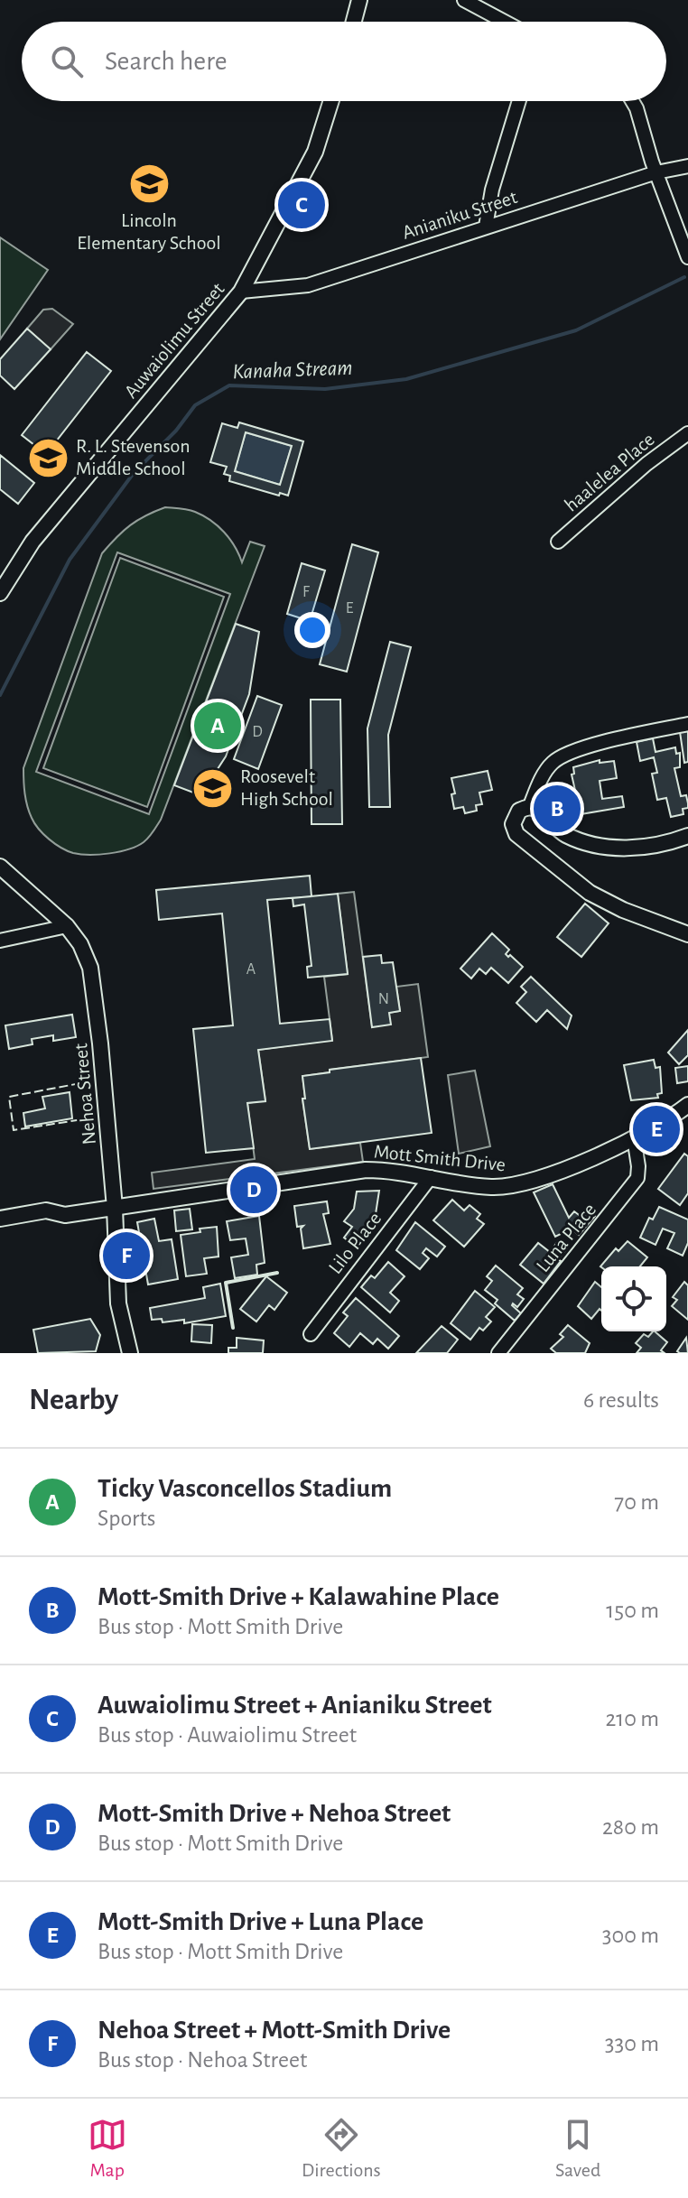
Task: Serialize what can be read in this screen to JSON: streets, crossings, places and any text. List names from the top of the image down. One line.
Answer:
{"streets":{"street":["Anianiku Street","Auwaiolimu Street","haalelea Place","Nehoa Street","Mott Smith Drive","Luna Place","Lilo Place"]},"crossings":[["Anianiku Street","Auwaiolimu Street"],["Nehoa Street","Mott Smith Drive"],["Mott Smith Drive","Luna Place"],["Mott Smith Drive","Lilo Place"]],"water":["Kanaha Stream"],"places":{"school or university":["Lincoln Elementary School","R. L. Stevenson Middle School","Roosevelt High School"]},"house_numbers":["F","E","D","A","N"],"page":{"search":"Search here","pins":["C","A","B","E","D","F"],"heading":["Nearby","6 results"],"list":[{"mark":"A","name":"Ticky Vasconcellos Stadium","note":"Sports","value":"70 m"},{"mark":"B","name":"Mott-Smith Drive + Kalawahine Place","note":"Bus stop · Mott Smith Drive","value":"150 m"},{"mark":"C","name":"Auwaiolimu Street + Anianiku Street","note":"Bus stop · Auwaiolimu Street","value":"210 m"},{"mark":"D","name":"Mott-Smith Drive + Nehoa Street","note":"Bus stop · Mott Smith Drive","value":"280 m"},{"mark":"E","name":"Mott-Smith Drive + Luna Place","note":"Bus stop · Mott Smith Drive","value":"300 m"},{"mark":"F","name":"Nehoa Street + Mott-Smith Drive","note":"Bus stop · Nehoa Street","value":"330 m"}],"nav":["Map","Directions","Saved"]}}
